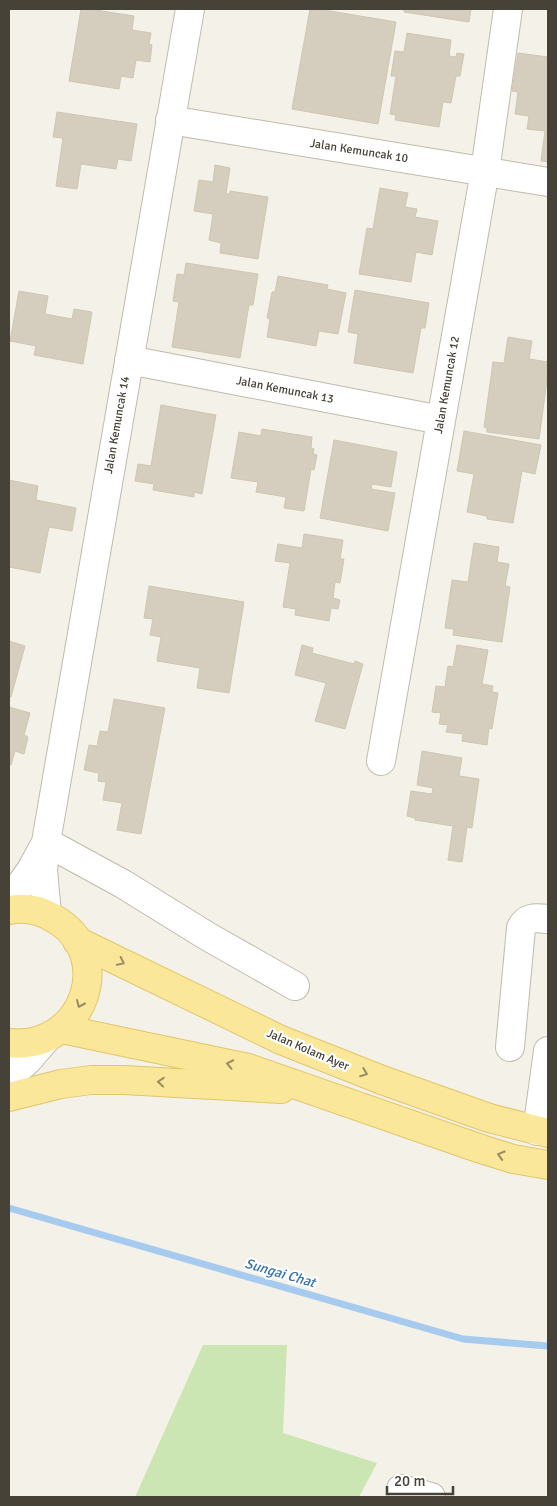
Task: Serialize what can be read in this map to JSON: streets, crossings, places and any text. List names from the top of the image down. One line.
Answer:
{"streets":{"main road":["Jalan Kolam Ayer"],"street":["Jalan Kemuncak 10","Jalan Kemuncak 12","Jalan Kemuncak 13","Jalan Kemuncak 14"]},"crossings":[["Jalan Kemuncak 10","Jalan Kemuncak 12"],["Jalan Kemuncak 10","Jalan Kemuncak 14"],["Jalan Kemuncak 12","Jalan Kemuncak 13"],["Jalan Kemuncak 13","Jalan Kemuncak 14"]],"water":["Sungai Chat"],"scale_bar":"20 m"}
